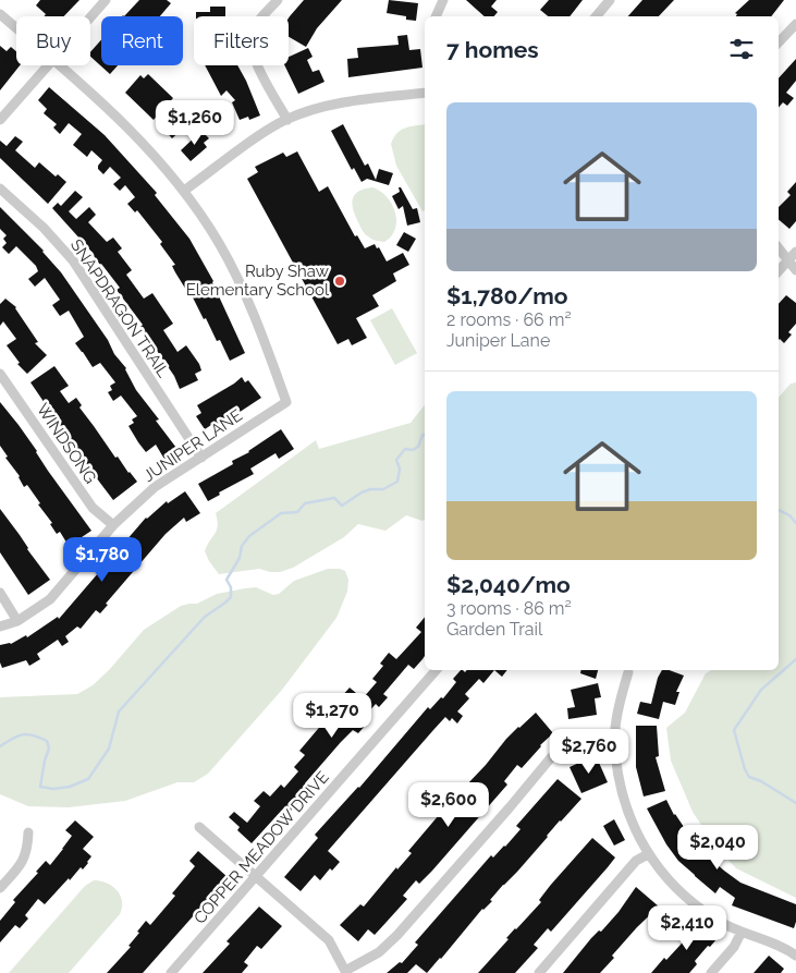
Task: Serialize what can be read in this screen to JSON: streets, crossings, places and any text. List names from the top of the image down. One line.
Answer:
{"streets":{"street":["SNAPDRAGON TRAIL","WINDSONG","JUNIPER LANE","COPPER MEADOW DRIVE"]},"crossings":[["SNAPDRAGON TRAIL","JUNIPER LANE"],["WINDSONG","JUNIPER LANE"]],"places":["Ruby Shaw Elementary School"],"page":{"chip":["Buy","Rent","Filters"],"heading":"7 homes","list":[{"name":"$1,780/mo","note":"2 rooms · 66 m² · Juniper Lane"},{"name":"$2,040/mo","note":"3 rooms · 86 m² · Garden Trail"}],"price":["$1,260","$1,780","$1,270","$2,760","$2,600","$2,040","$2,410"]}}
